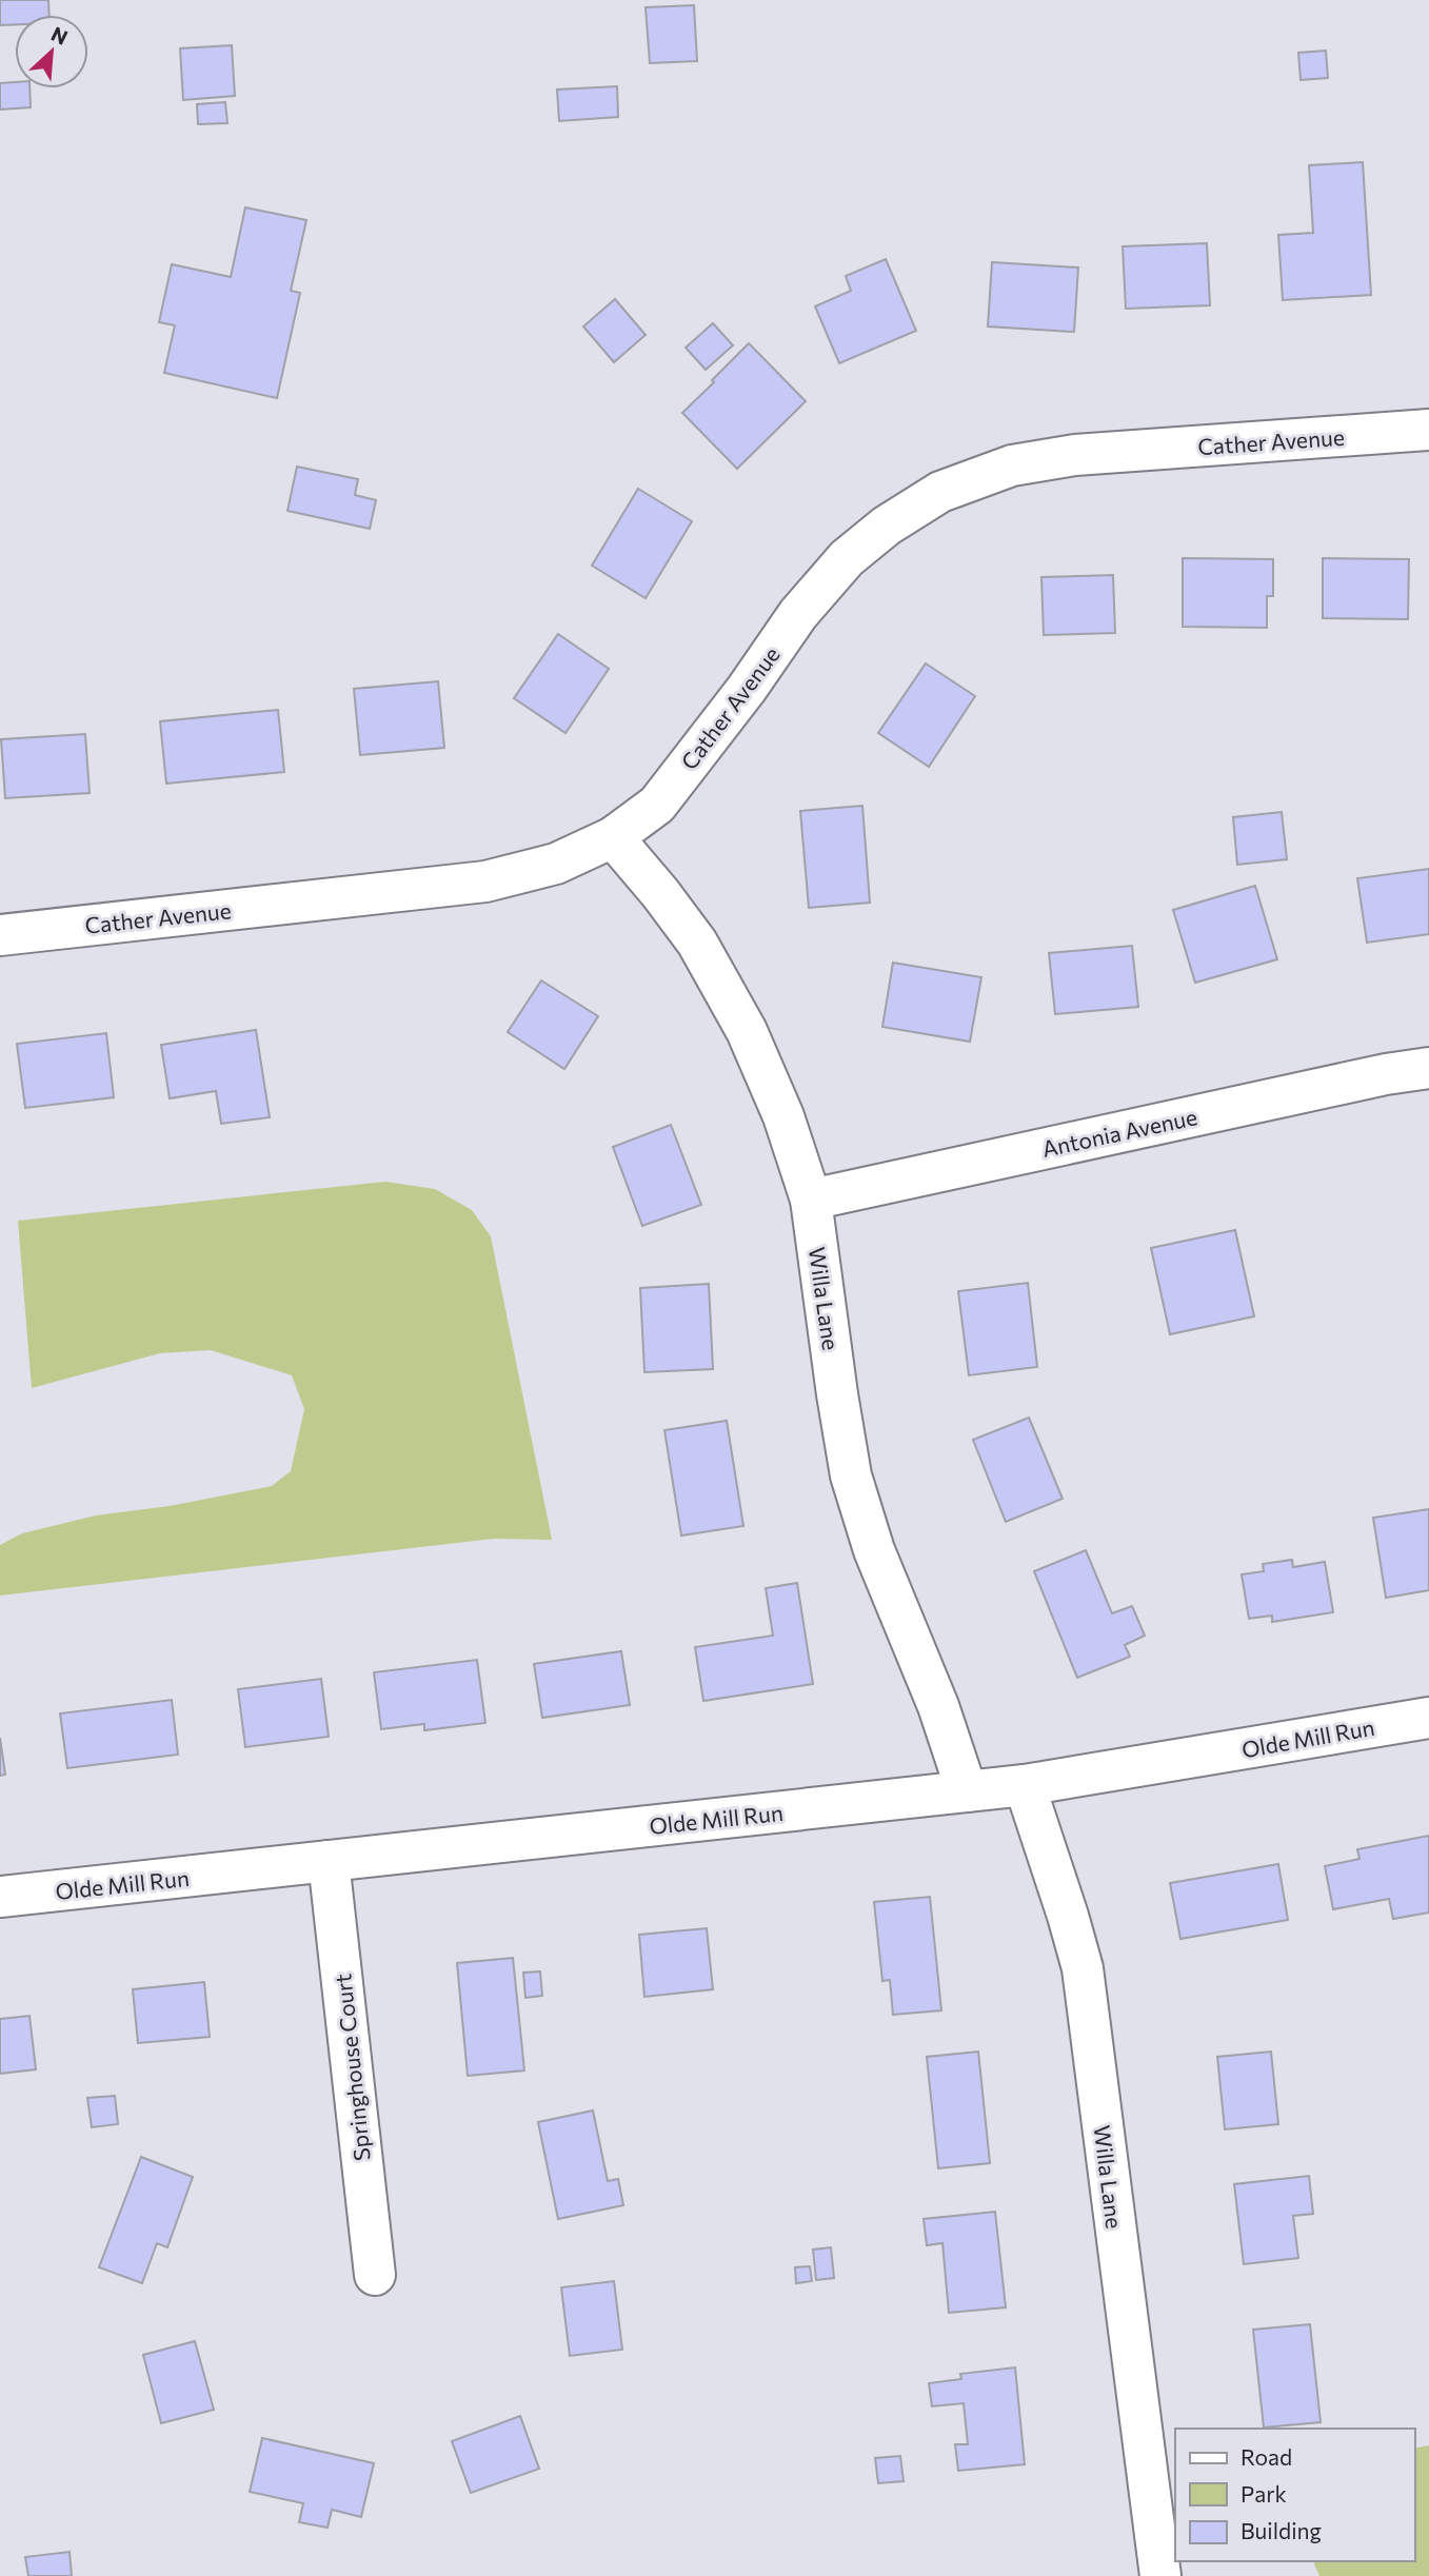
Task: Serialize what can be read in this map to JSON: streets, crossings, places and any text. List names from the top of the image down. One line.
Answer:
{"streets":{"street":["Cather Avenue","Antonia Avenue","Willa Lane","Olde Mill Run","Springhouse Court"]},"crossings":[["Cather Avenue","Willa Lane"],["Antonia Avenue","Willa Lane"],["Willa Lane","Olde Mill Run"],["Olde Mill Run","Springhouse Court"]],"legend":["Road","Park","Building"],"north":"top right"}
